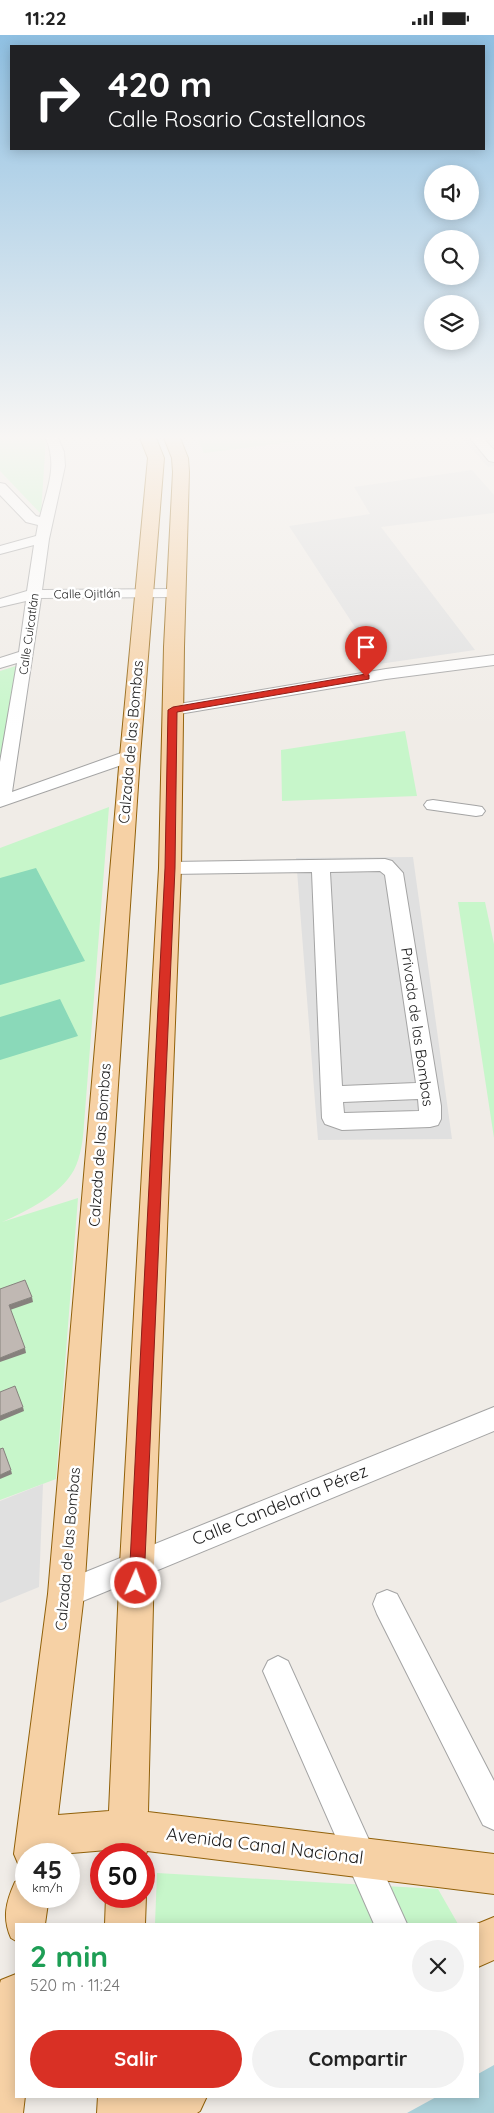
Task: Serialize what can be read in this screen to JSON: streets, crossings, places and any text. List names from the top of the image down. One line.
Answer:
{"streets":{"main road":["Calzada de las Bombas","Avenida Canal Nacional"],"street":["Calle Ojitlán","Calle Cuicatlán","Privada de las Bombas","Calle Candelaria Pérez"]},"crossings":[["Calle Ojitlán","Calle Cuicatlán"],["Calle Ojitlán","Calzada de las Bombas"],["Calzada de las Bombas","Calle Candelaria Pérez"]],"page":{"status":"11:22","turn":["420 m","Calle Rosario Castellanos"],"speed":"45 km/h","limit":"50","heading":["2 min","520 m · 11:24"],"buttons":["Salir","Compartir"]}}
